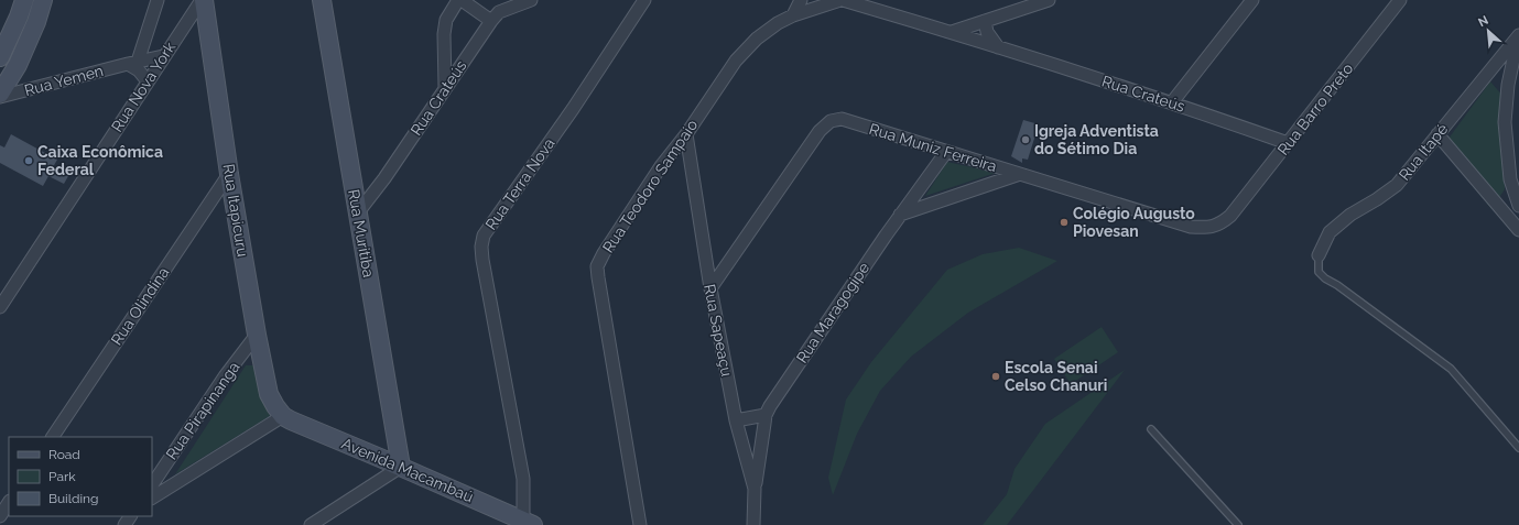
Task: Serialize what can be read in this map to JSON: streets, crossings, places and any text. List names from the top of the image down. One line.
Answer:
{"streets":{"street":["Rua Yemen","Rua Nova York","Rua Crateús","Rua Barro Preto","Rua Muniz Ferreira","Rua Itapé","Rua Terra Nova","Rua Teodoro Sampaio","Rua Itapicuru","Rua Muritiba","Rua Olindina","Rua Maragogipe","Rua Sapeaçu","Rua Pirapinanga","Avenida Macambaú"]},"crossings":[["Rua Yemen","Rua Nova York"],["Rua Nova York","Rua Itapicuru"],["Rua Crateús","Rua Barro Preto"],["Rua Crateús","Rua Teodoro Sampaio"],["Rua Crateús","Rua Muritiba"],["Rua Barro Preto","Rua Muniz Ferreira"],["Rua Muniz Ferreira","Rua Maragogipe"],["Rua Muniz Ferreira","Rua Sapeaçu"],["Rua Terra Nova","Avenida Macambaú"],["Rua Teodoro Sampaio","Rua Sapeaçu"],["Rua Itapicuru","Rua Olindina"],["Rua Itapicuru","Rua Pirapinanga"],["Rua Itapicuru","Avenida Macambaú"],["Rua Muritiba","Avenida Macambaú"],["Rua Maragogipe","Rua Sapeaçu"]],"places":["Igreja Adventista do Sétimo Dia","Caixa Econômica Federal","Colégio Augusto Piovesan","Escola Senai Celso Chanuri"],"legend":["Road","Park","Building"],"north":"top left"}
